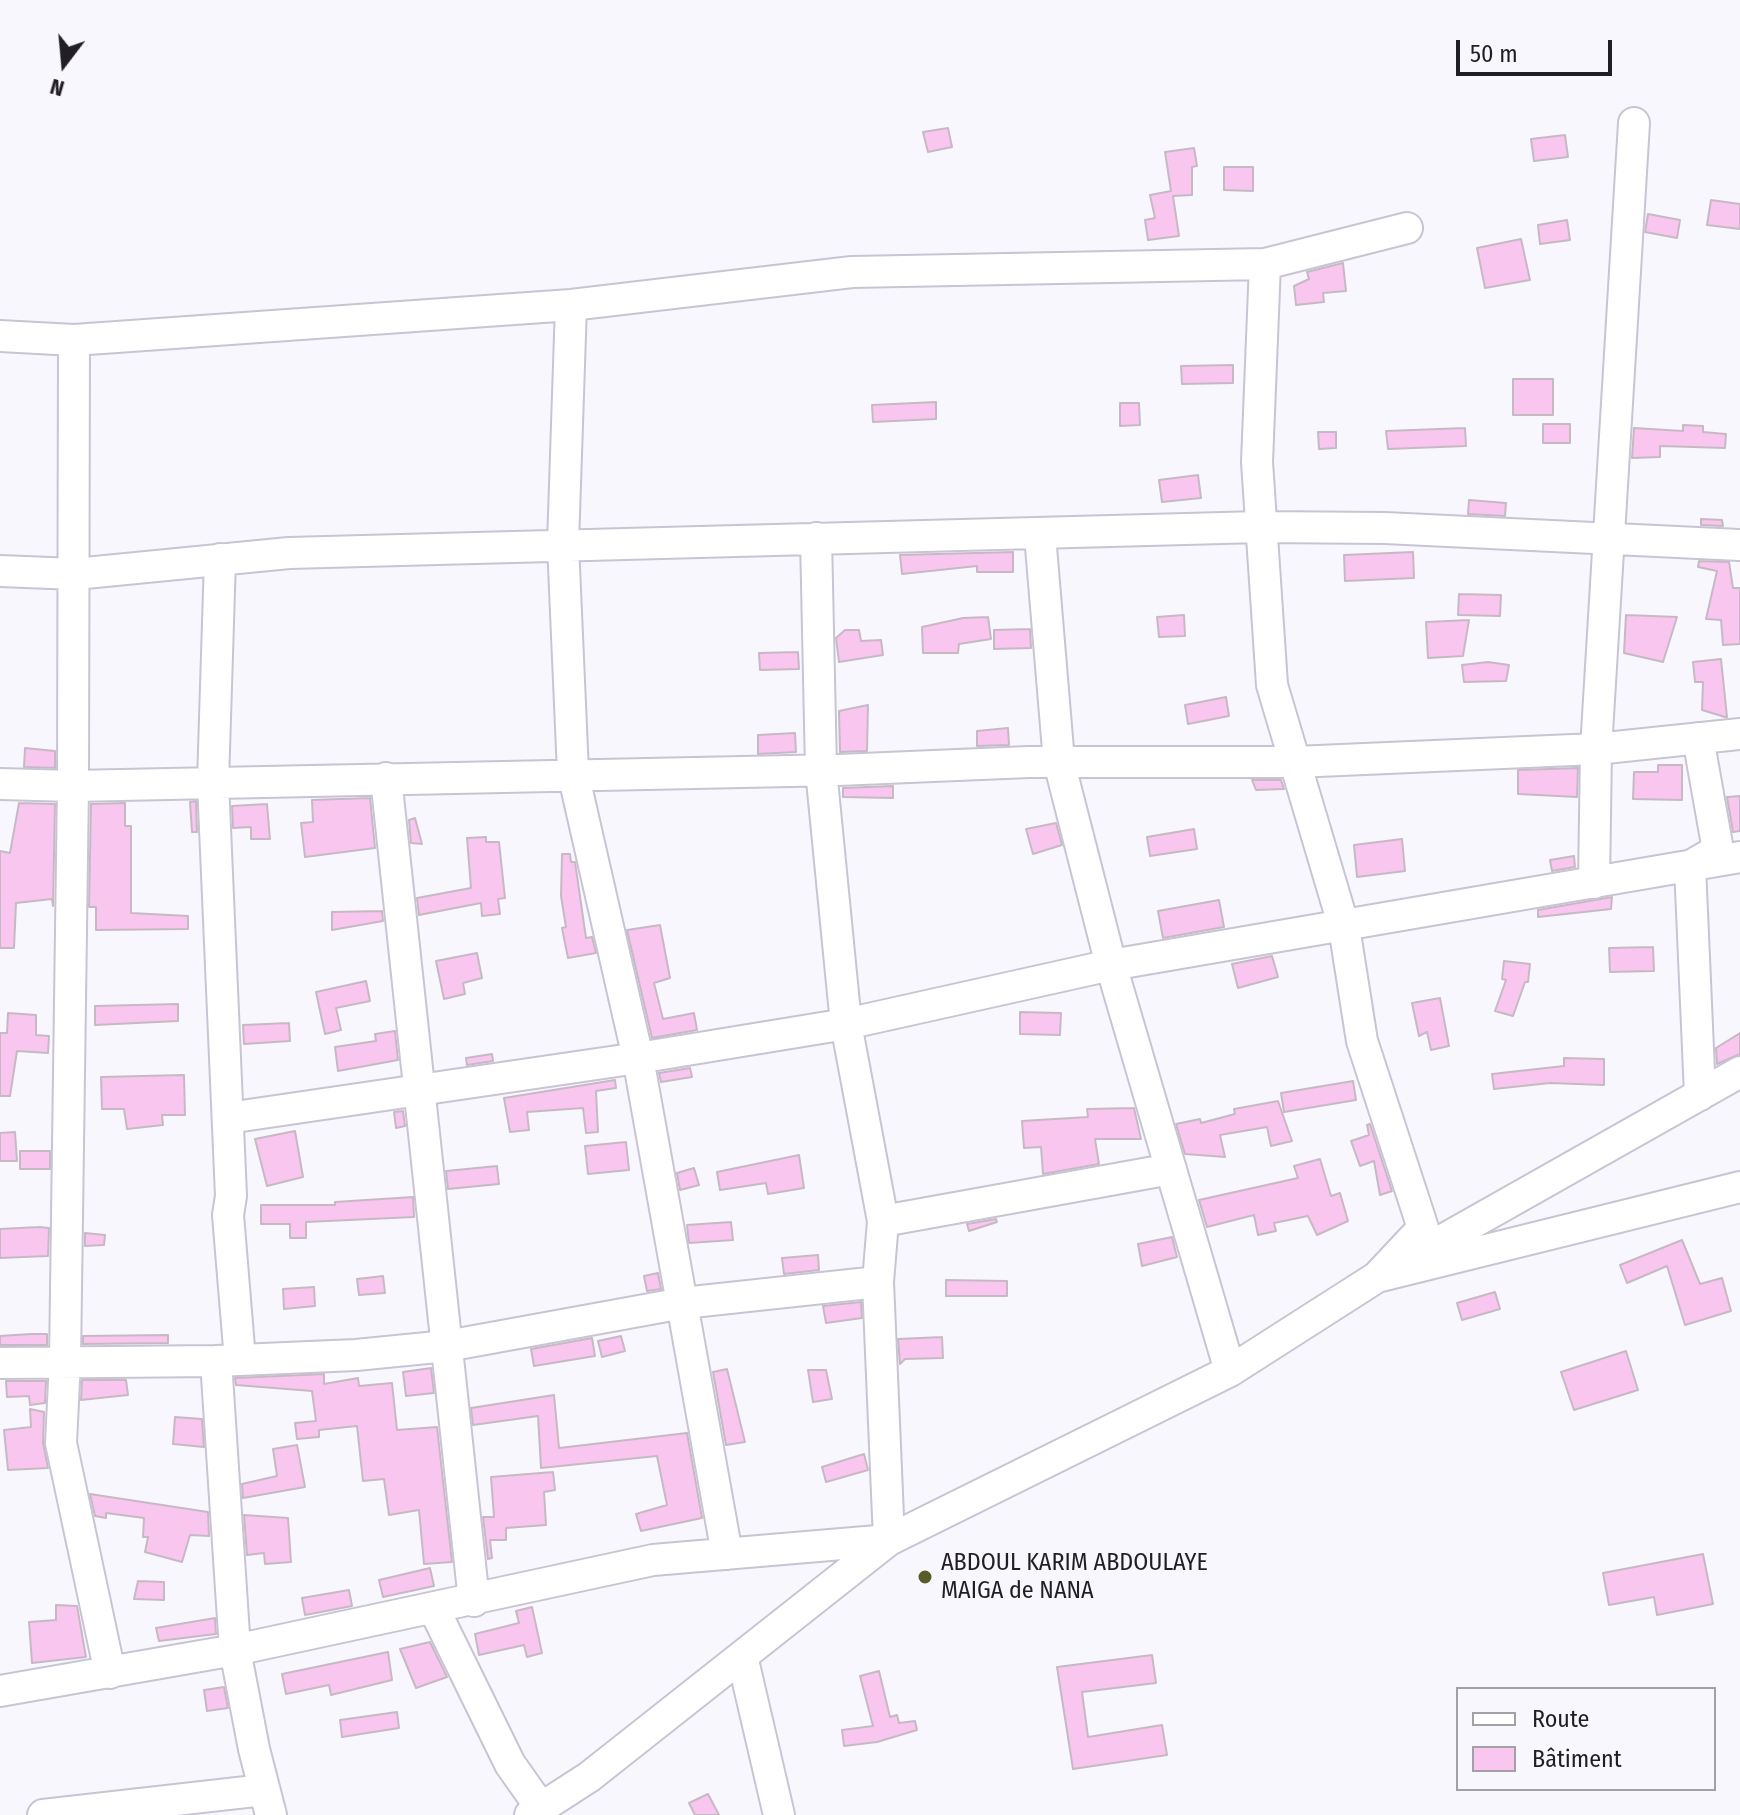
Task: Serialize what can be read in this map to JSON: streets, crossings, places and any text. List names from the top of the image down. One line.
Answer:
{"places":["ABDOUL KARIM ABDOULAYE MAIGA de NANA"],"legend":["Route","Bâtiment"],"scale_bar":"50 m","north":"bottom"}
